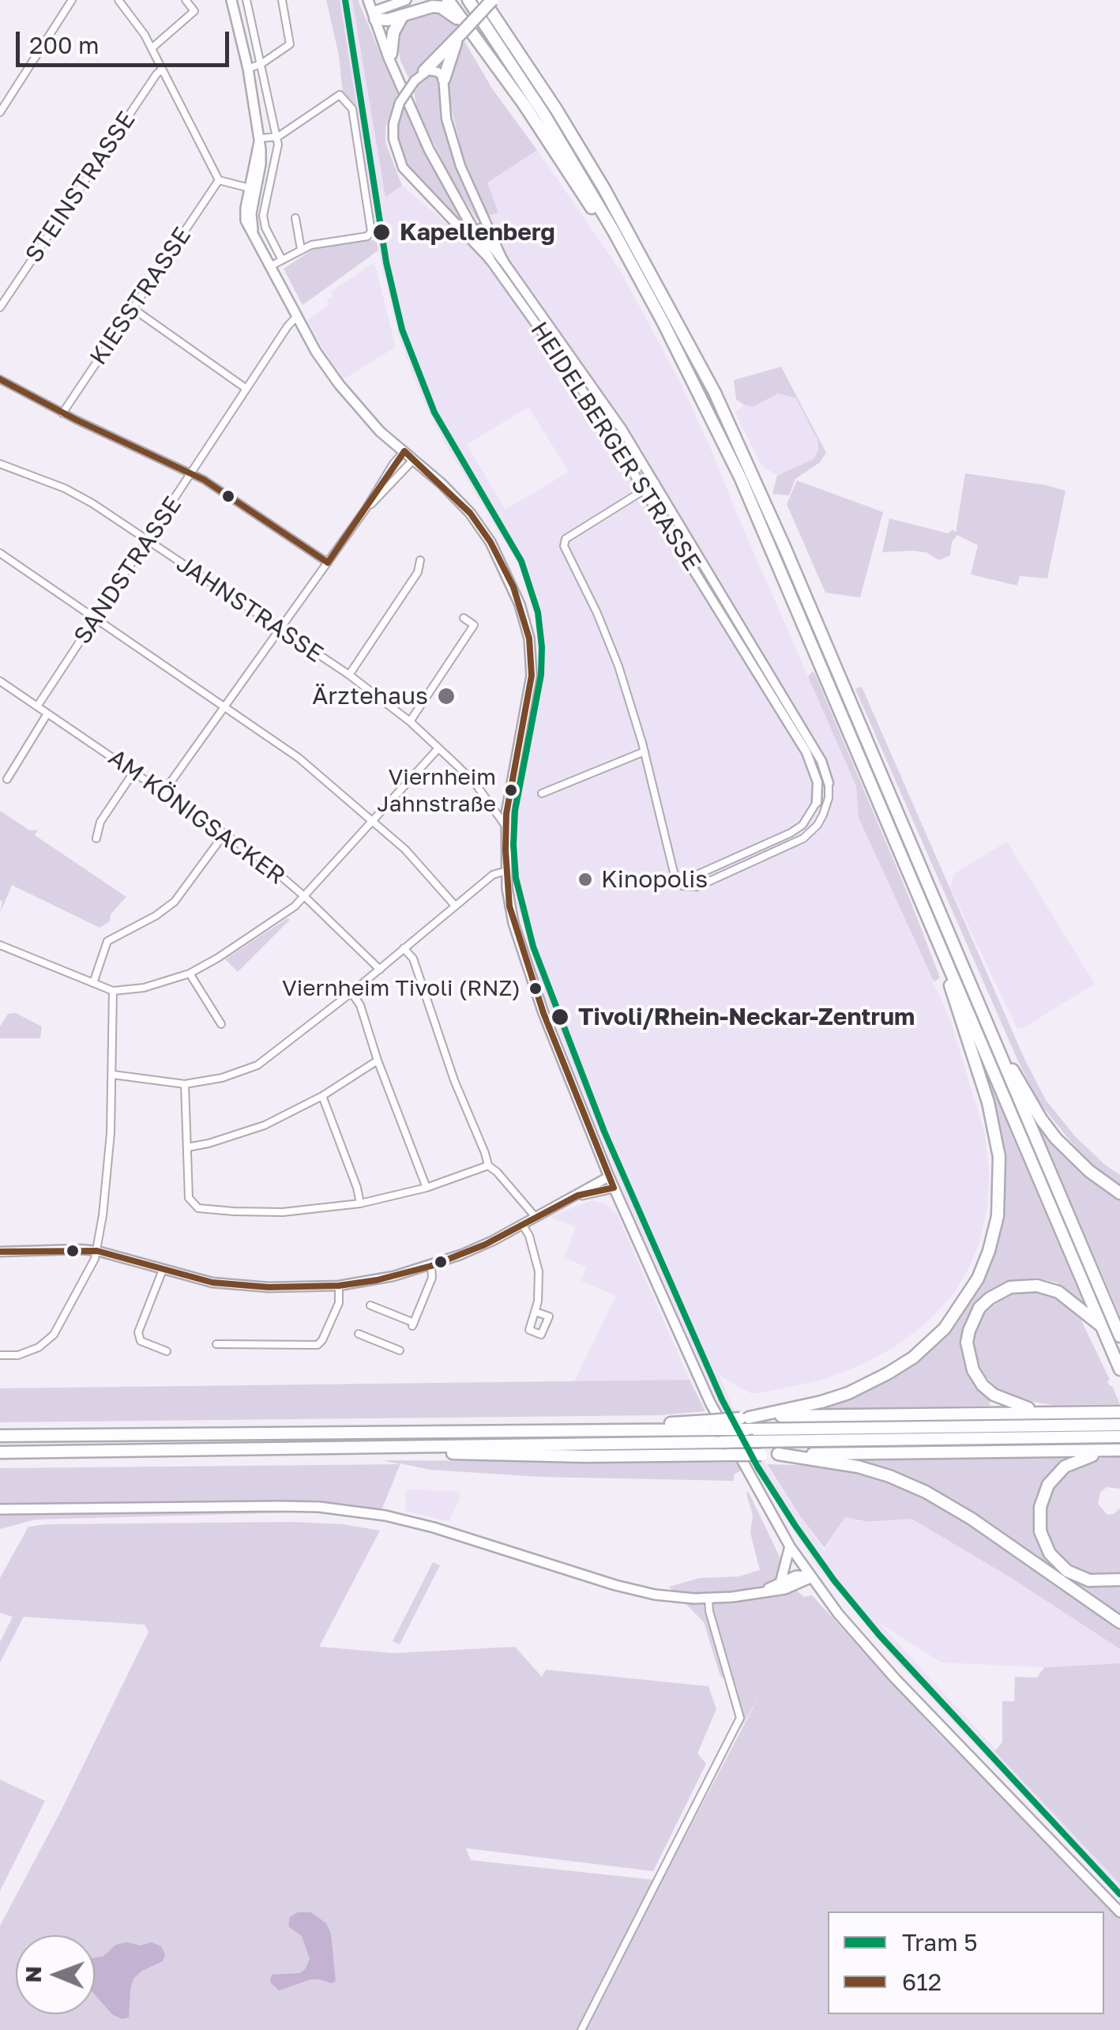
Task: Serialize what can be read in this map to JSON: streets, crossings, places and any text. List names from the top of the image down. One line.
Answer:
{"streets":{"street":["STEINSTRASSE","KIESSTRASSE","HEIDELBERGER STRASSE","SANDSTRASSE","JAHNSTRASSE","AM KÖNIGSACKER"]},"crossings":[["SANDSTRASSE","JAHNSTRASSE"],["SANDSTRASSE","AM KÖNIGSACKER"]],"places":["Kapellenberg","Ärztehaus","Viernheim Jahnstraße","Kinopolis","Viernheim Tivoli (RNZ)","Tivoli/Rhein-Neckar-Zentrum"],"lines":["tram line 5","transit line 612"],"legend":["Tram 5","612"],"scale_bar":"200 m","north":"left"}
